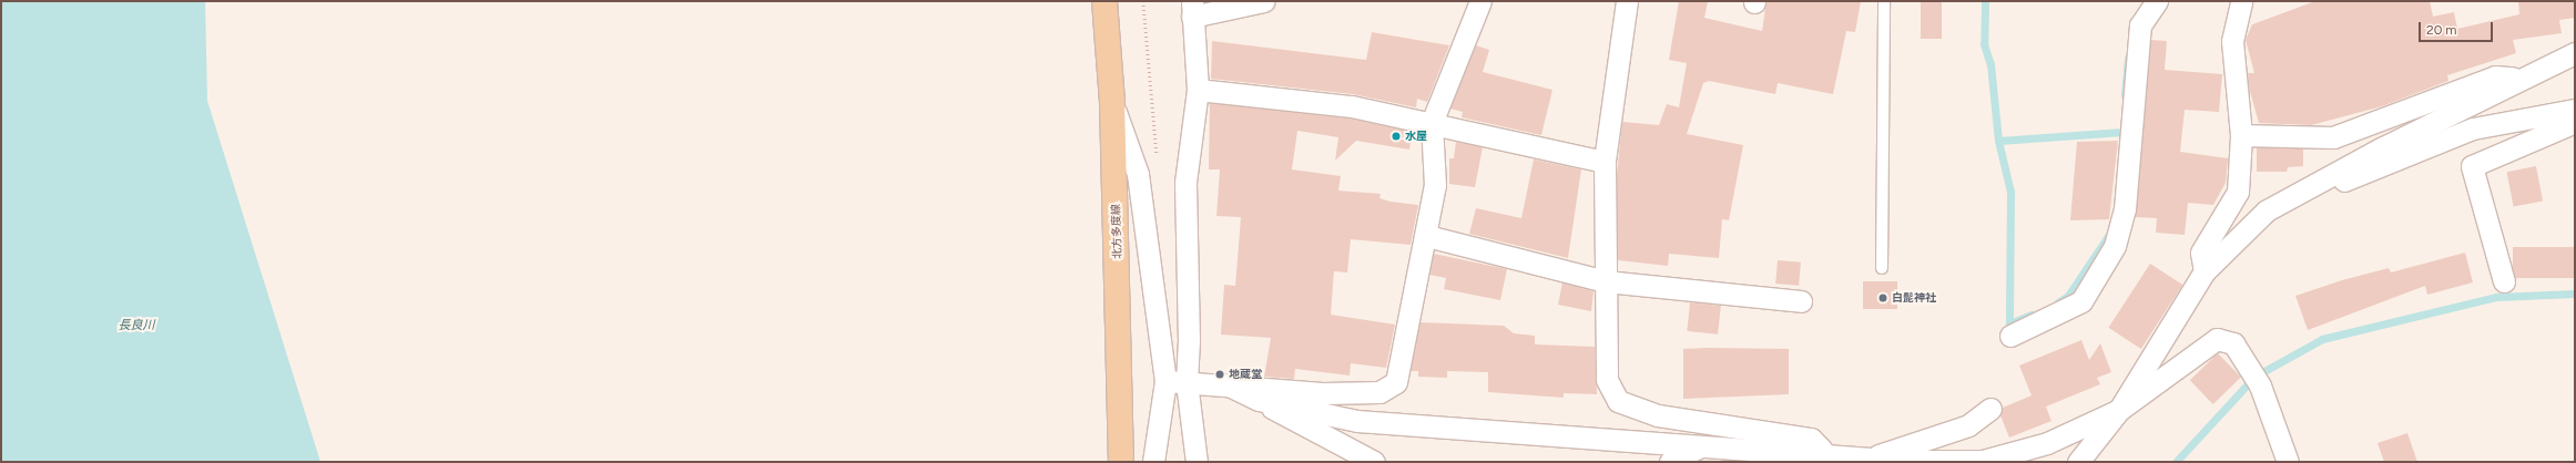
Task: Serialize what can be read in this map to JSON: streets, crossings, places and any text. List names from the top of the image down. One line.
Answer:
{"streets":{"main road":["北方多度線"]},"water":["長良川"],"places":["水屋","白髭神社","地蔵堂"],"scale_bar":"20 m"}
